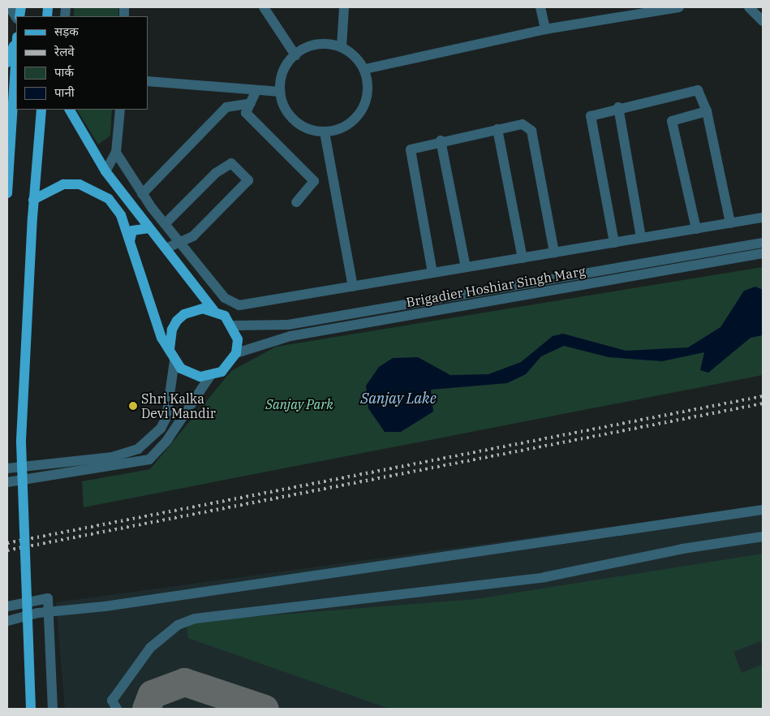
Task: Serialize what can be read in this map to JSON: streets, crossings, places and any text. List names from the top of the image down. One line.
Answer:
{"streets":{"street":["Brigadier Hoshiar Singh Marg"]},"water":["Sanjay Lake"],"parks":["Sanjay Park"],"places":["Shri Kalka Devi Mandir"],"legend":["सड़क","रेलवे","पार्क","पानी"]}
